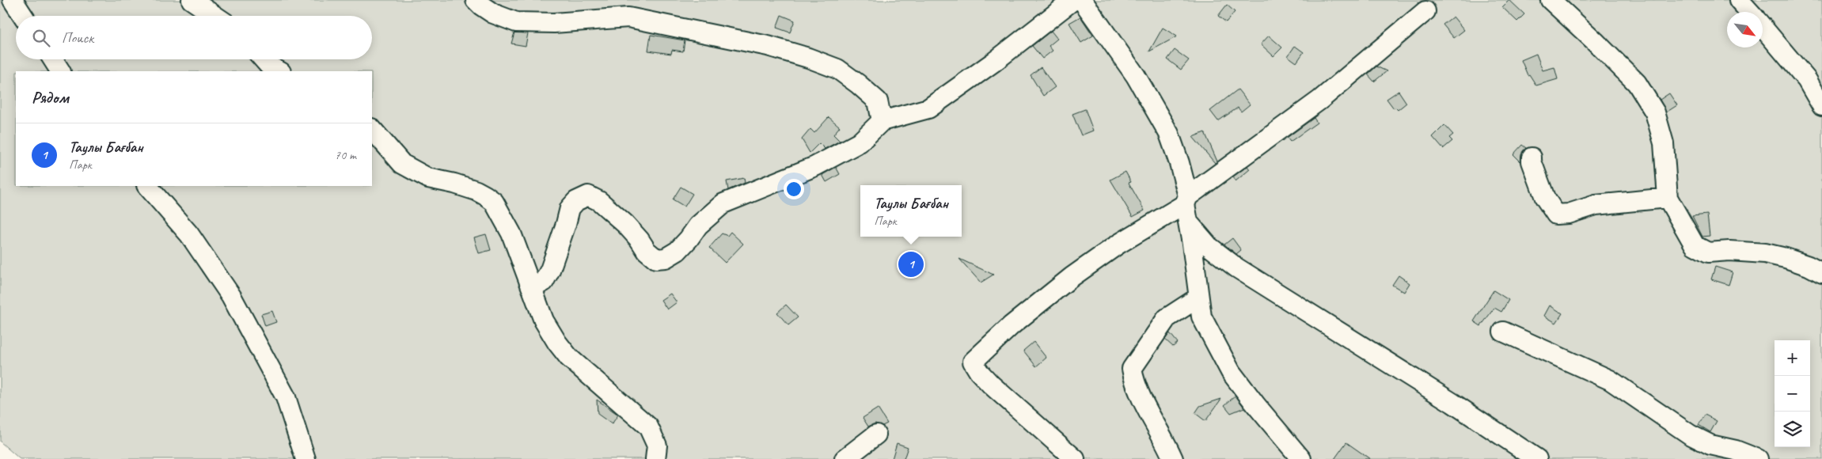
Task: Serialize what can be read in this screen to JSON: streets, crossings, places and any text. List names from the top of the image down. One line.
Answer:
{"north":"bottom right","page":{"search":"Поиск","heading":"Рядом","list":[{"mark":"1","name":"Таулы Бағбан","note":"Парк","value":"70 m"}],"popup":["Таулы Бағбан","Парк"],"pins":"1","map_buttons":["+","−"]}}
